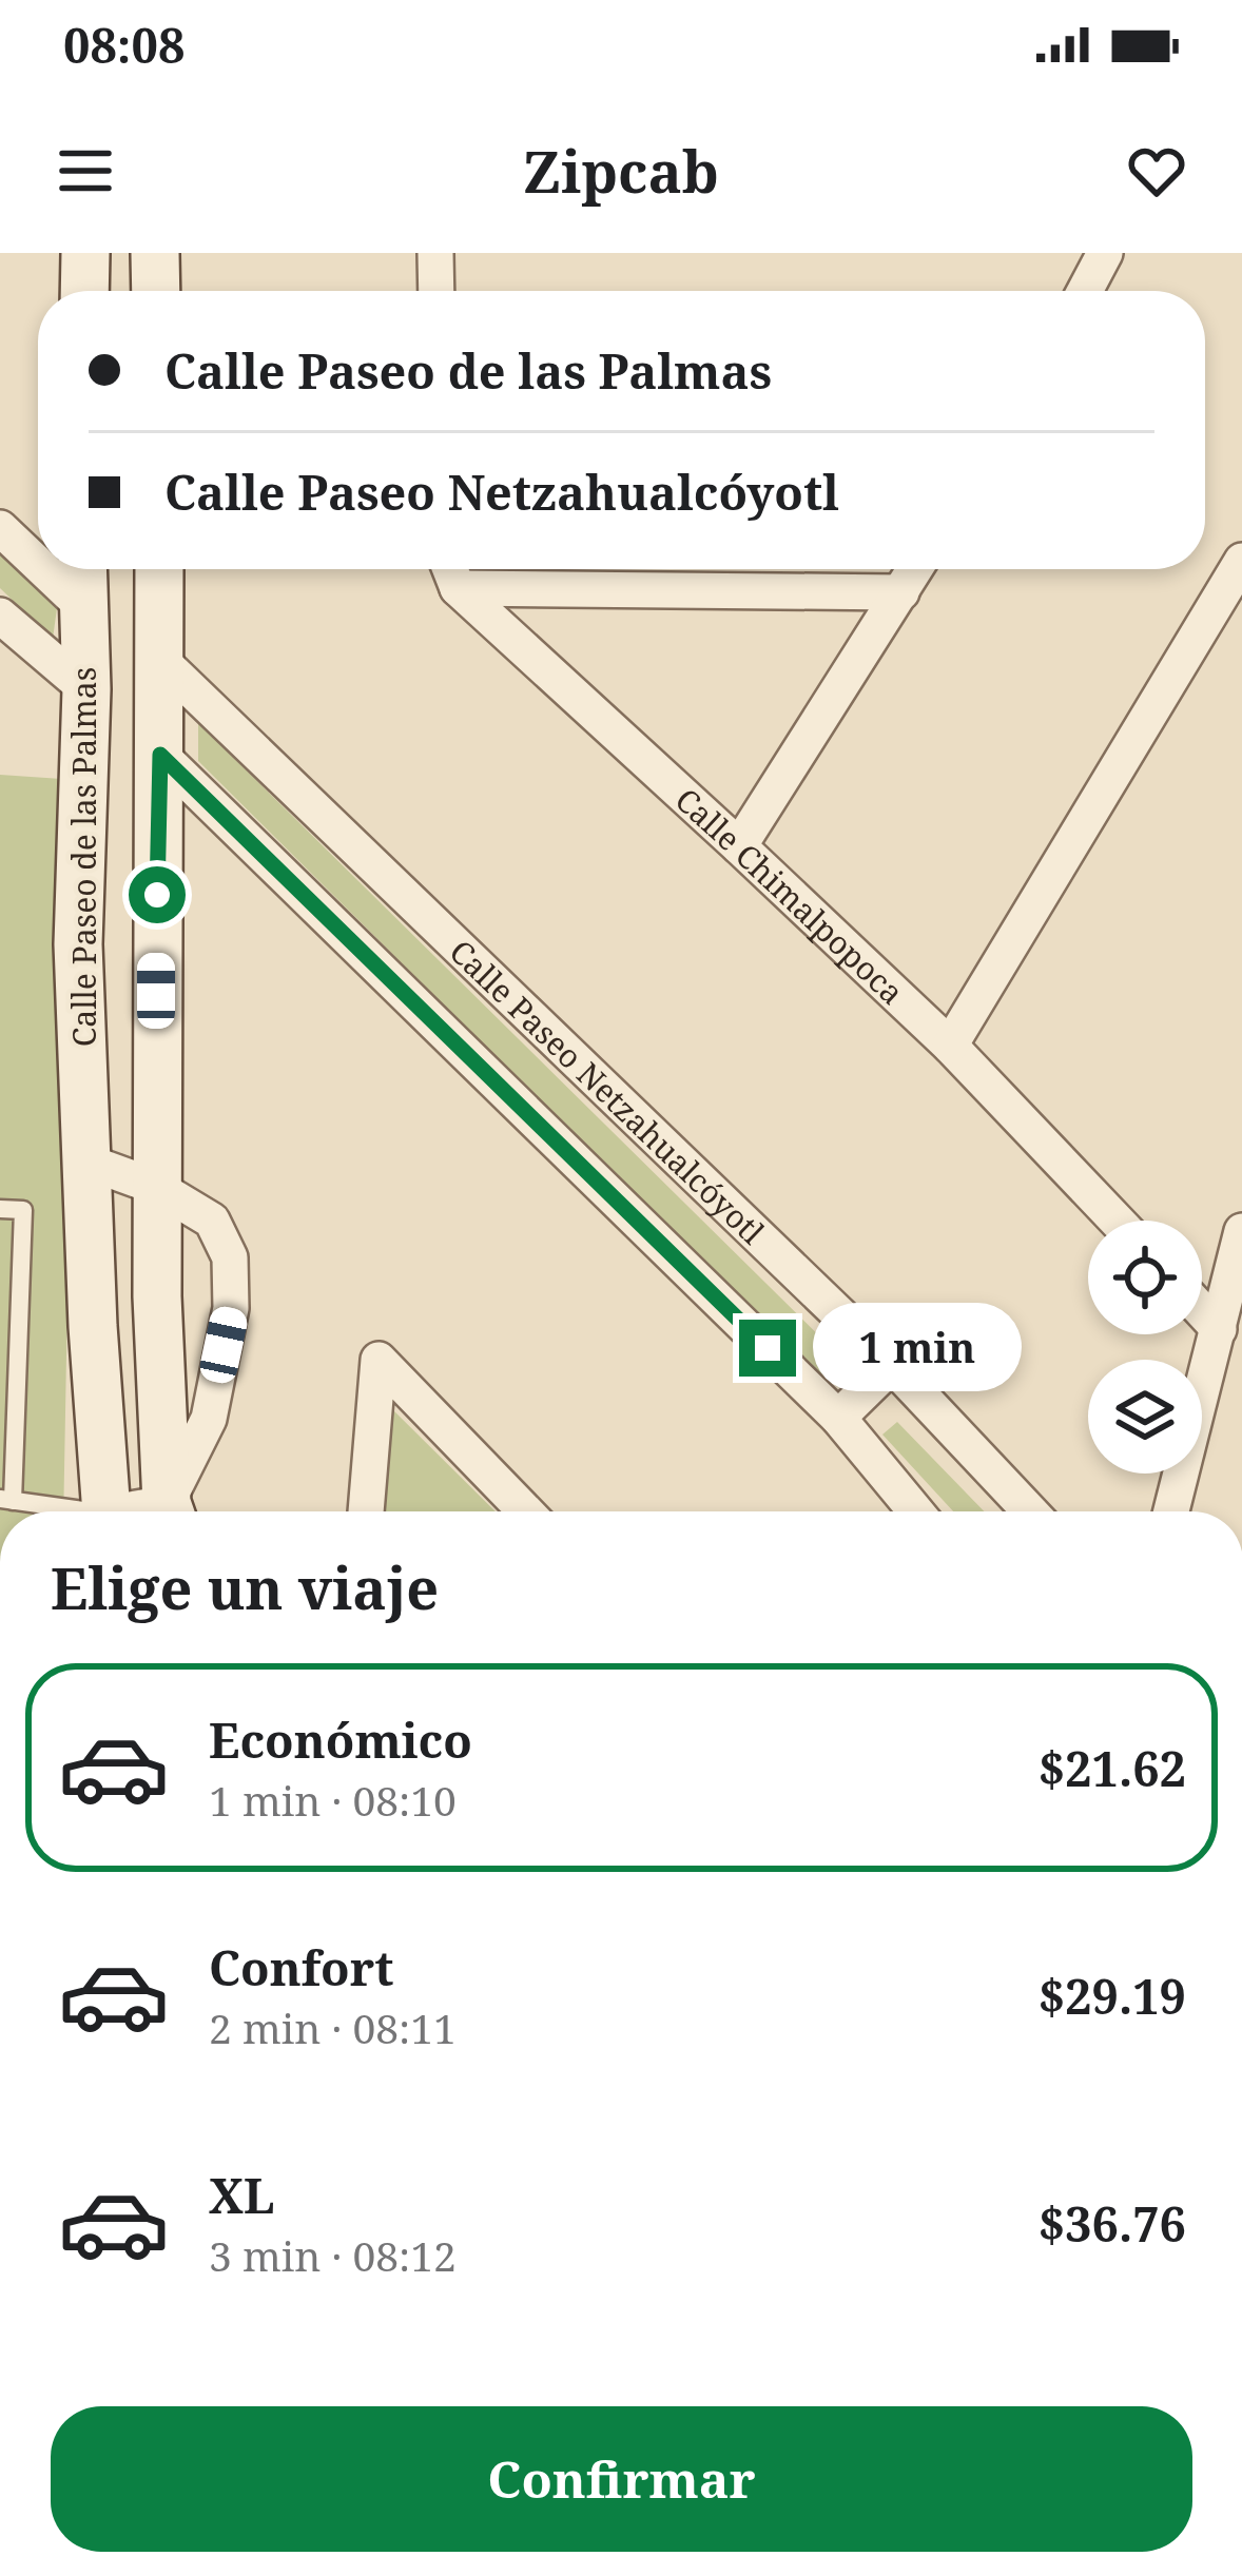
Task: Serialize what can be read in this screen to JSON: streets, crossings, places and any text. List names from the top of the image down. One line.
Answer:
{"streets":{"main road":["Calle Paseo de las Palmas"],"street":["Calle Chimalpopoca","Calle Paseo Netzahualcóyotl"]},"page":{"status":"08:08","header":"Zipcab","banner":["Calle Paseo de las Palmas","Calle Paseo Netzahualcóyotl"],"bubble":"1 min","heading":"Elige un viaje","list":[{"name":"Económico","note":"1 min · 08:10","value":"$21.62"},{"name":"Confort","note":"2 min · 08:11","value":"$29.19"},{"name":"XL","note":"3 min · 08:12","value":"$36.76"}],"buttons":"Confirmar"}}
